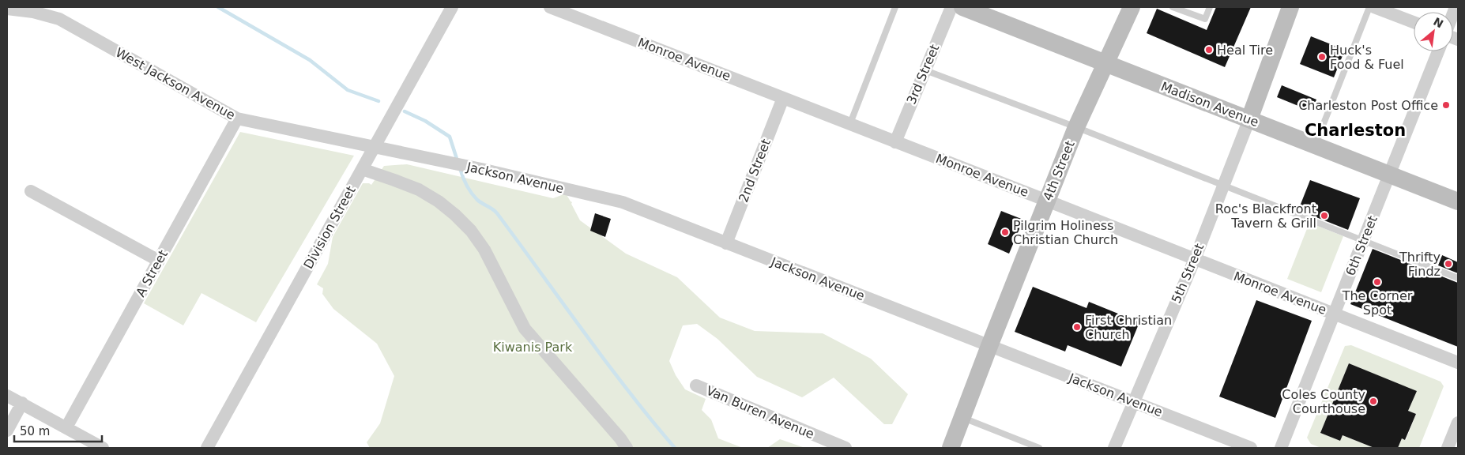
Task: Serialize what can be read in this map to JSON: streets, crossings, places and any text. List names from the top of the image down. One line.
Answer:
{"streets":{"street":["Monroe Avenue","3rd Street","West Jackson Avenue","Madison Avenue","2nd Street","4th Street","Jackson Avenue","Division Street","6th Street","A Street","5th Street","Van Buren Avenue"]},"crossings":[["Monroe Avenue","3rd Street"],["Monroe Avenue","2nd Street"],["Monroe Avenue","4th Street"],["Monroe Avenue","6th Street"],["Monroe Avenue","5th Street"],["West Jackson Avenue","Jackson Avenue"],["West Jackson Avenue","Division Street"],["West Jackson Avenue","A Street"],["Madison Avenue","4th Street"],["Madison Avenue","6th Street"],["Madison Avenue","5th Street"],["2nd Street","Jackson Avenue"],["4th Street","Jackson Avenue"],["Jackson Avenue","Division Street"],["Jackson Avenue","5th Street"]],"districts":["Charleston"],"parks":["Kiwanis Park"],"places":["Heal Tire","Huck's Food & Fuel","Charleston Post Office","Roc's Blackfront Tavern & Grill","Pilgrim Holiness Christian Church","Thrifty Findz","The Corner Spot","First Christian Church","Coles County Courthouse"],"scale_bar":"50 m","north":"top right"}
